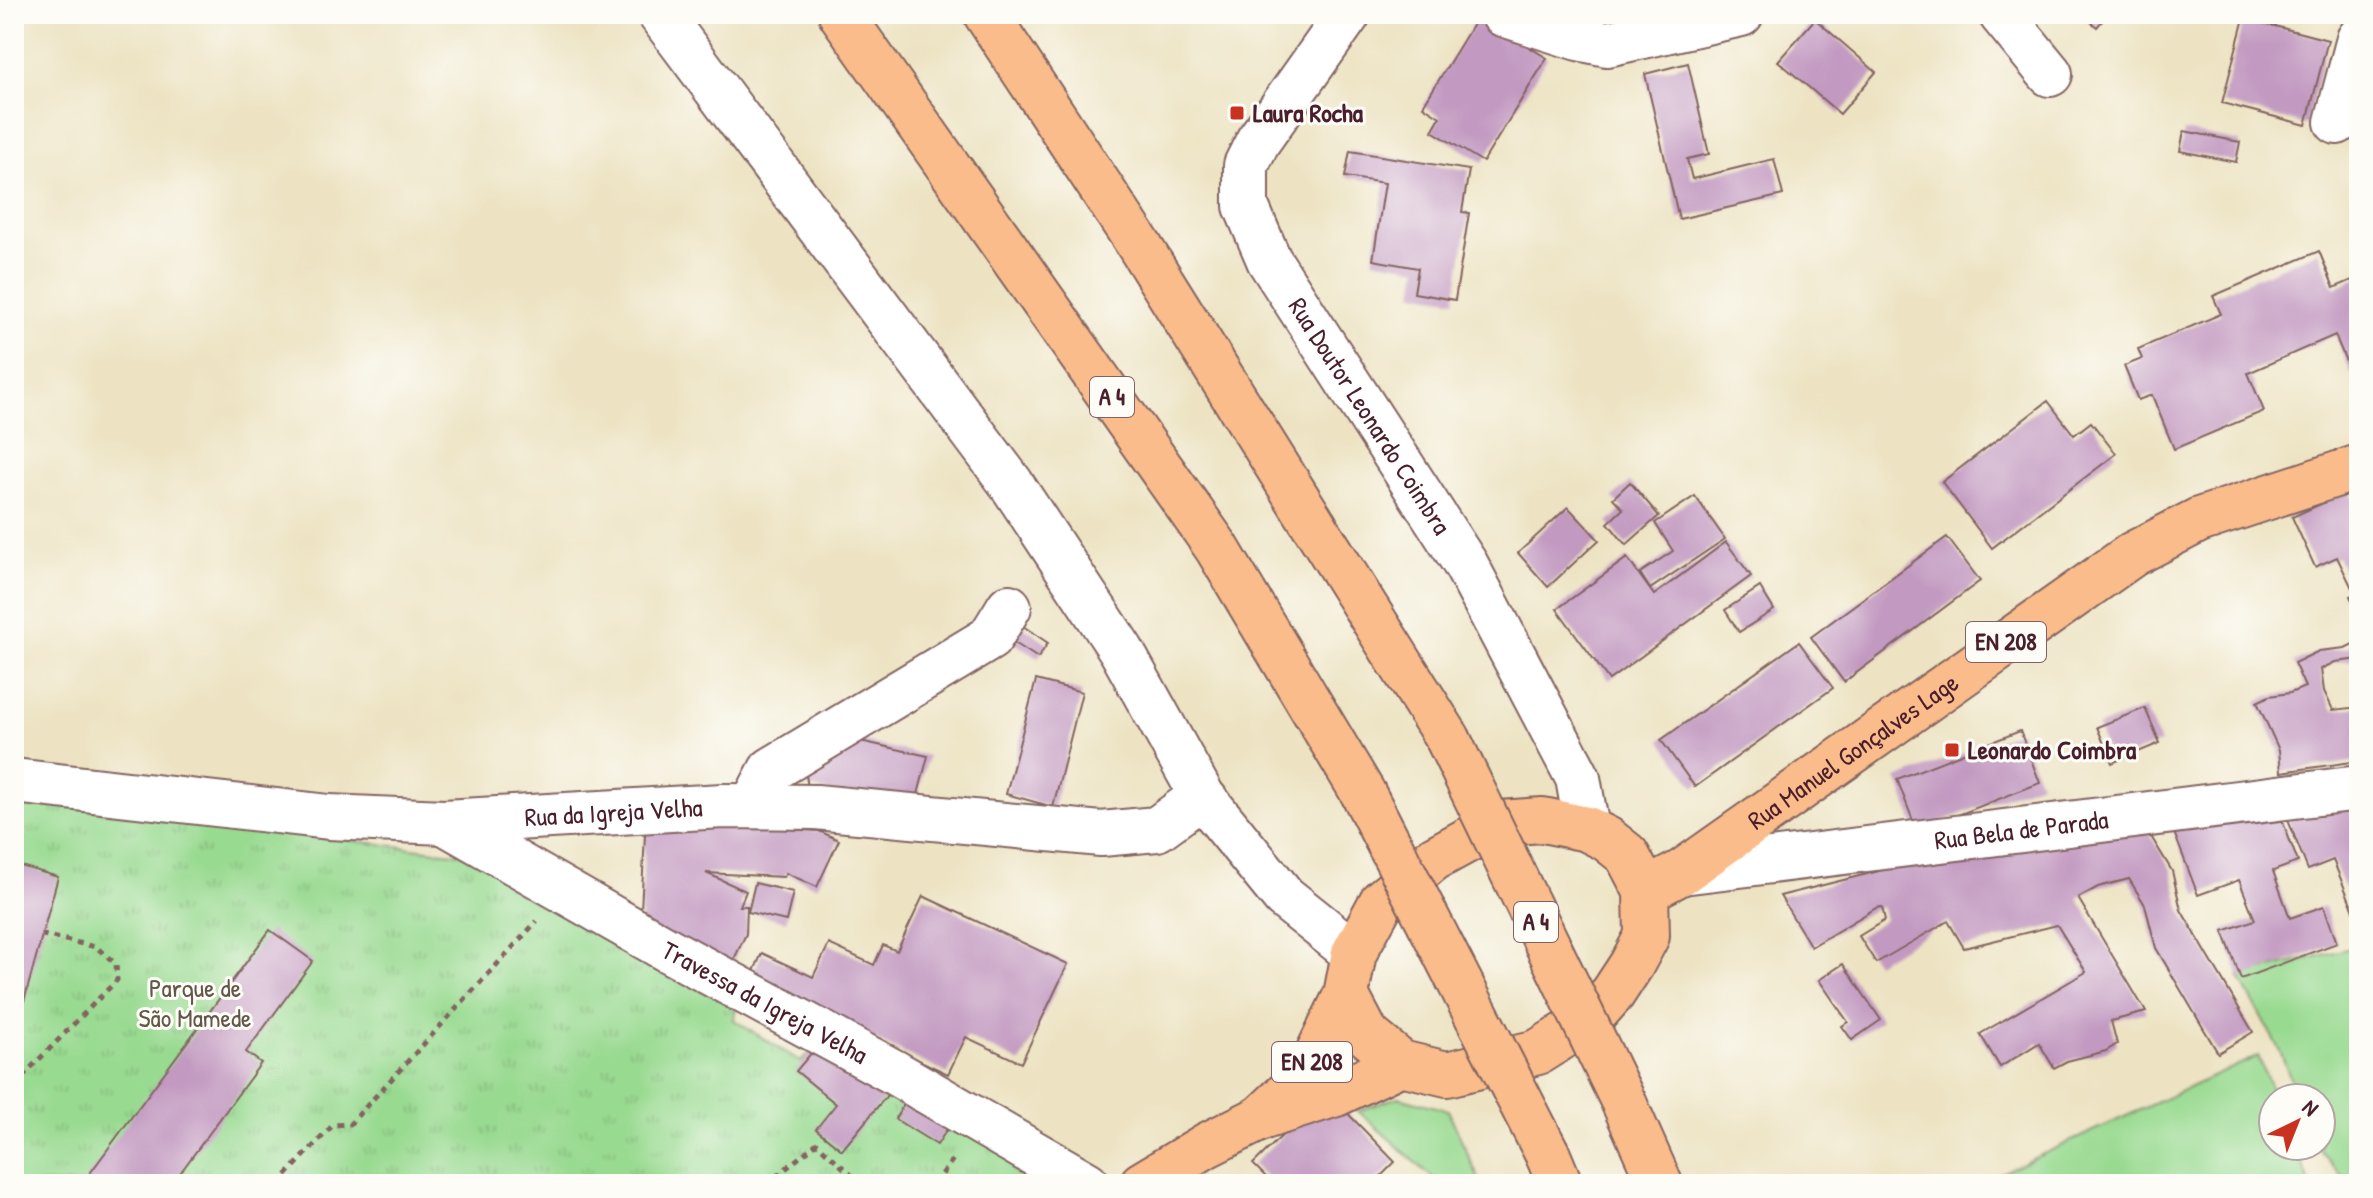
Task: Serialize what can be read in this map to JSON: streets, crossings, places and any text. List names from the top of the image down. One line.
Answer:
{"streets":{"main road":["A 4","EN 208","Rua Manuel Gonçalves Lage"],"street":["Rua Doutor Leonardo Coimbra","Rua da Igreja Velha","Rua Bela de Parada","Travessa da Igreja Velha"]},"crossings":[["Rua Doutor Leonardo Coimbra","EN 208"],["Rua Doutor Leonardo Coimbra","Rua Manuel Gonçalves Lage"],["Rua Doutor Leonardo Coimbra","Rua Bela de Parada"],["EN 208","Rua Manuel Gonçalves Lage"],["EN 208","Rua Bela de Parada"],["Rua Manuel Gonçalves Lage","Rua Bela de Parada"],["Rua da Igreja Velha","Travessa da Igreja Velha"]],"parks":["Parque de São Mamede"],"places":{"transit":["Laura Rocha","Leonardo Coimbra"]},"north":"top right"}
